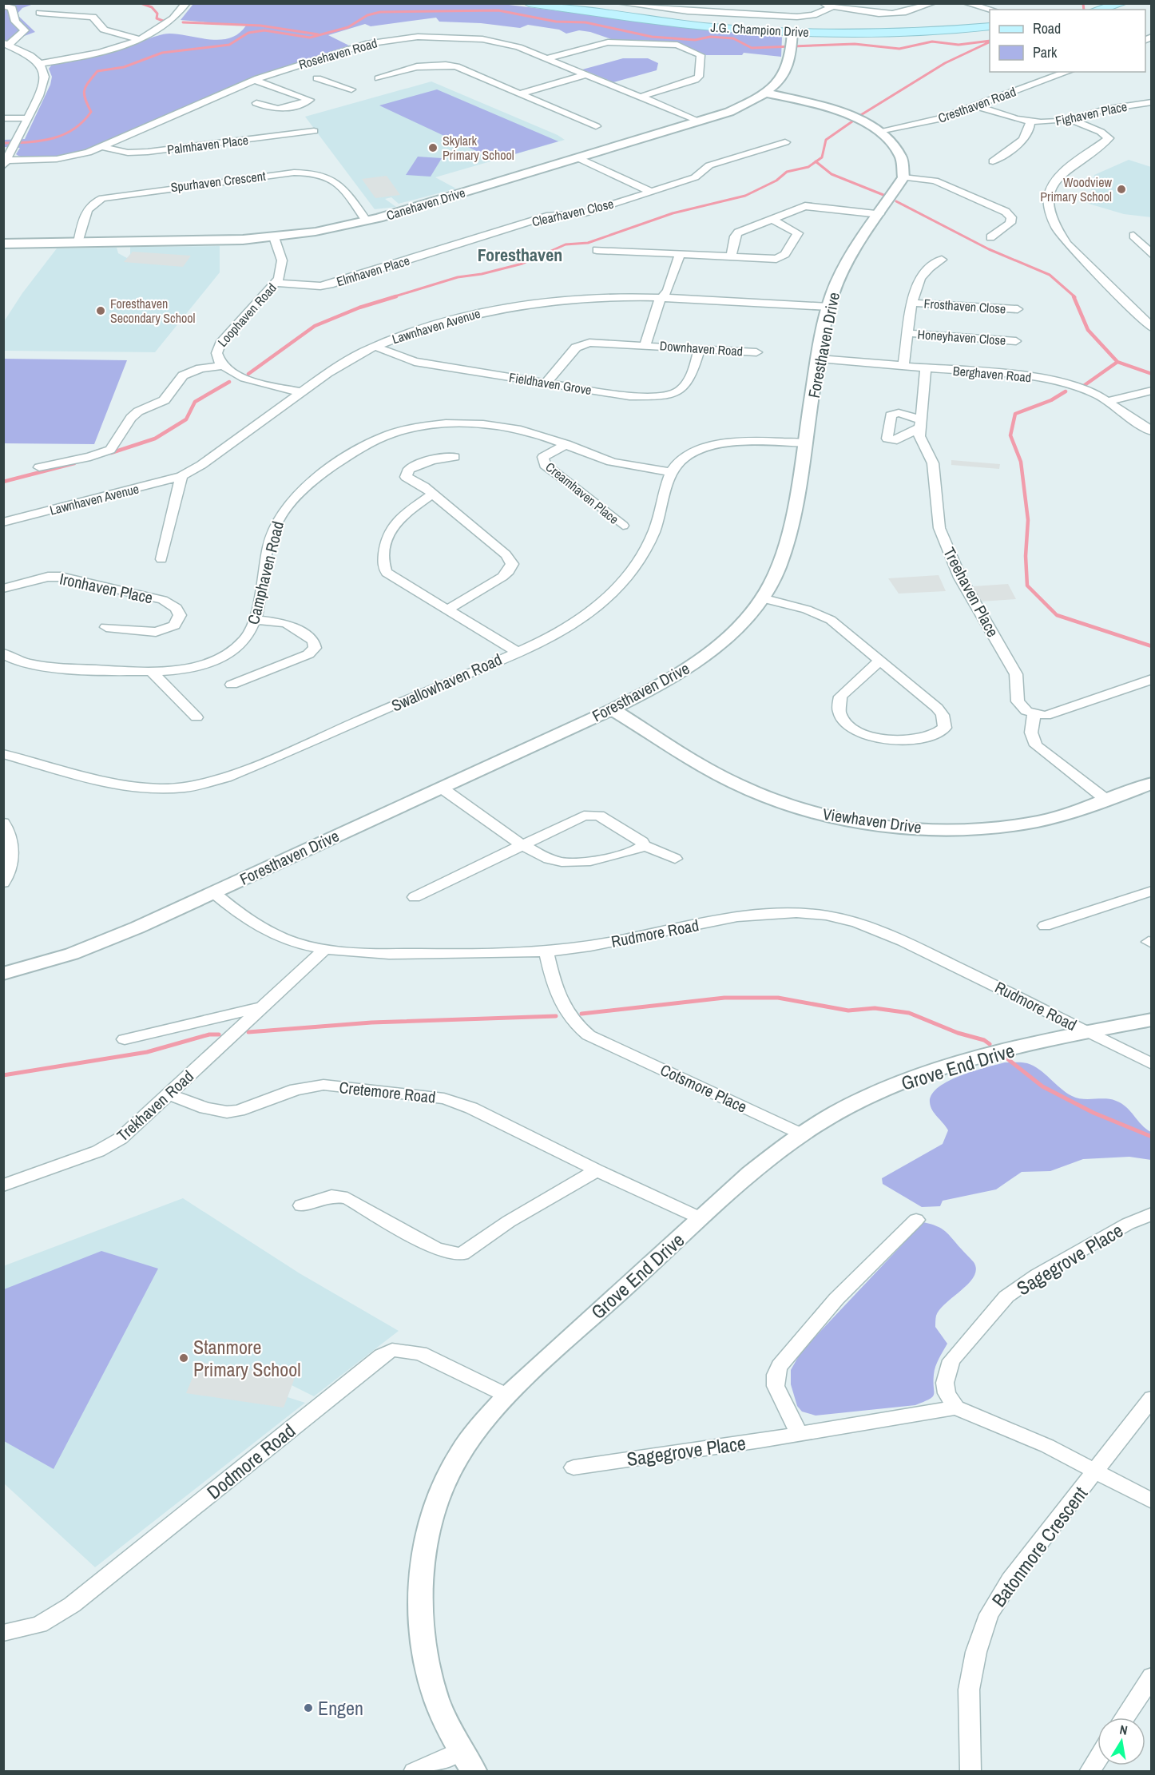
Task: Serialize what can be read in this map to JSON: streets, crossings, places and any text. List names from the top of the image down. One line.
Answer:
{"streets":{"main road":["J.G. Champion Drive"],"street":["Rosehaven Road","Cresthaven Road","Fighaven Place","Palmhaven Place","Spurhaven Crescent","Canehaven Drive","Clearhaven Close","Elmhaven Place","Frosthaven Close","Loophaven Road","Lawnhaven Avenue","Honeyhaven Close","Foresthaven Drive","Downhaven Road","Berghaven Road","Fieldhaven Grove","Creamhaven Place","Camphaven Road","Ironhaven Place","Treehaven Place","Swallowhaven Road","Viewhaven Drive","Rudmore Road","Grove End Drive","Cotsmore Place","Cretemore Road","Trekhaven Road","Sagegrove Place","Dodmore Road","Batonmore Crescent"]},"crossings":[["J.G. Champion Drive","Canehaven Drive"],["Rosehaven Road","Palmhaven Place"],["Rosehaven Road","Canehaven Drive"],["Cresthaven Road","Fighaven Place"],["Spurhaven Crescent","Canehaven Drive"],["Canehaven Drive","Clearhaven Close"],["Canehaven Drive","Loophaven Road"],["Clearhaven Close","Elmhaven Place"],["Elmhaven Place","Loophaven Road"],["Loophaven Road","Lawnhaven Avenue"],["Lawnhaven Avenue","Foresthaven Drive"],["Lawnhaven Avenue","Downhaven Road"],["Lawnhaven Avenue","Fieldhaven Grove"],["Foresthaven Drive","Berghaven Road"],["Foresthaven Drive","Swallowhaven Road"],["Foresthaven Drive","Viewhaven Drive"],["Foresthaven Drive","Rudmore Road"],["Downhaven Road","Fieldhaven Grove"],["Berghaven Road","Treehaven Place"],["Creamhaven Place","Camphaven Road"],["Camphaven Road","Swallowhaven Road"],["Rudmore Road","Grove End Drive"],["Rudmore Road","Cotsmore Place"],["Rudmore Road","Trekhaven Road"],["Grove End Drive","Cotsmore Place"],["Grove End Drive","Cretemore Road"],["Grove End Drive","Dodmore Road"],["Cretemore Road","Trekhaven Road"]],"districts":["Foresthaven"],"places":["Skylark Primary School","Woodview Primary School","Foresthaven Secondary School","Stanmore Primary School","Engen"],"legend":["Road","Park"],"north":"top"}
